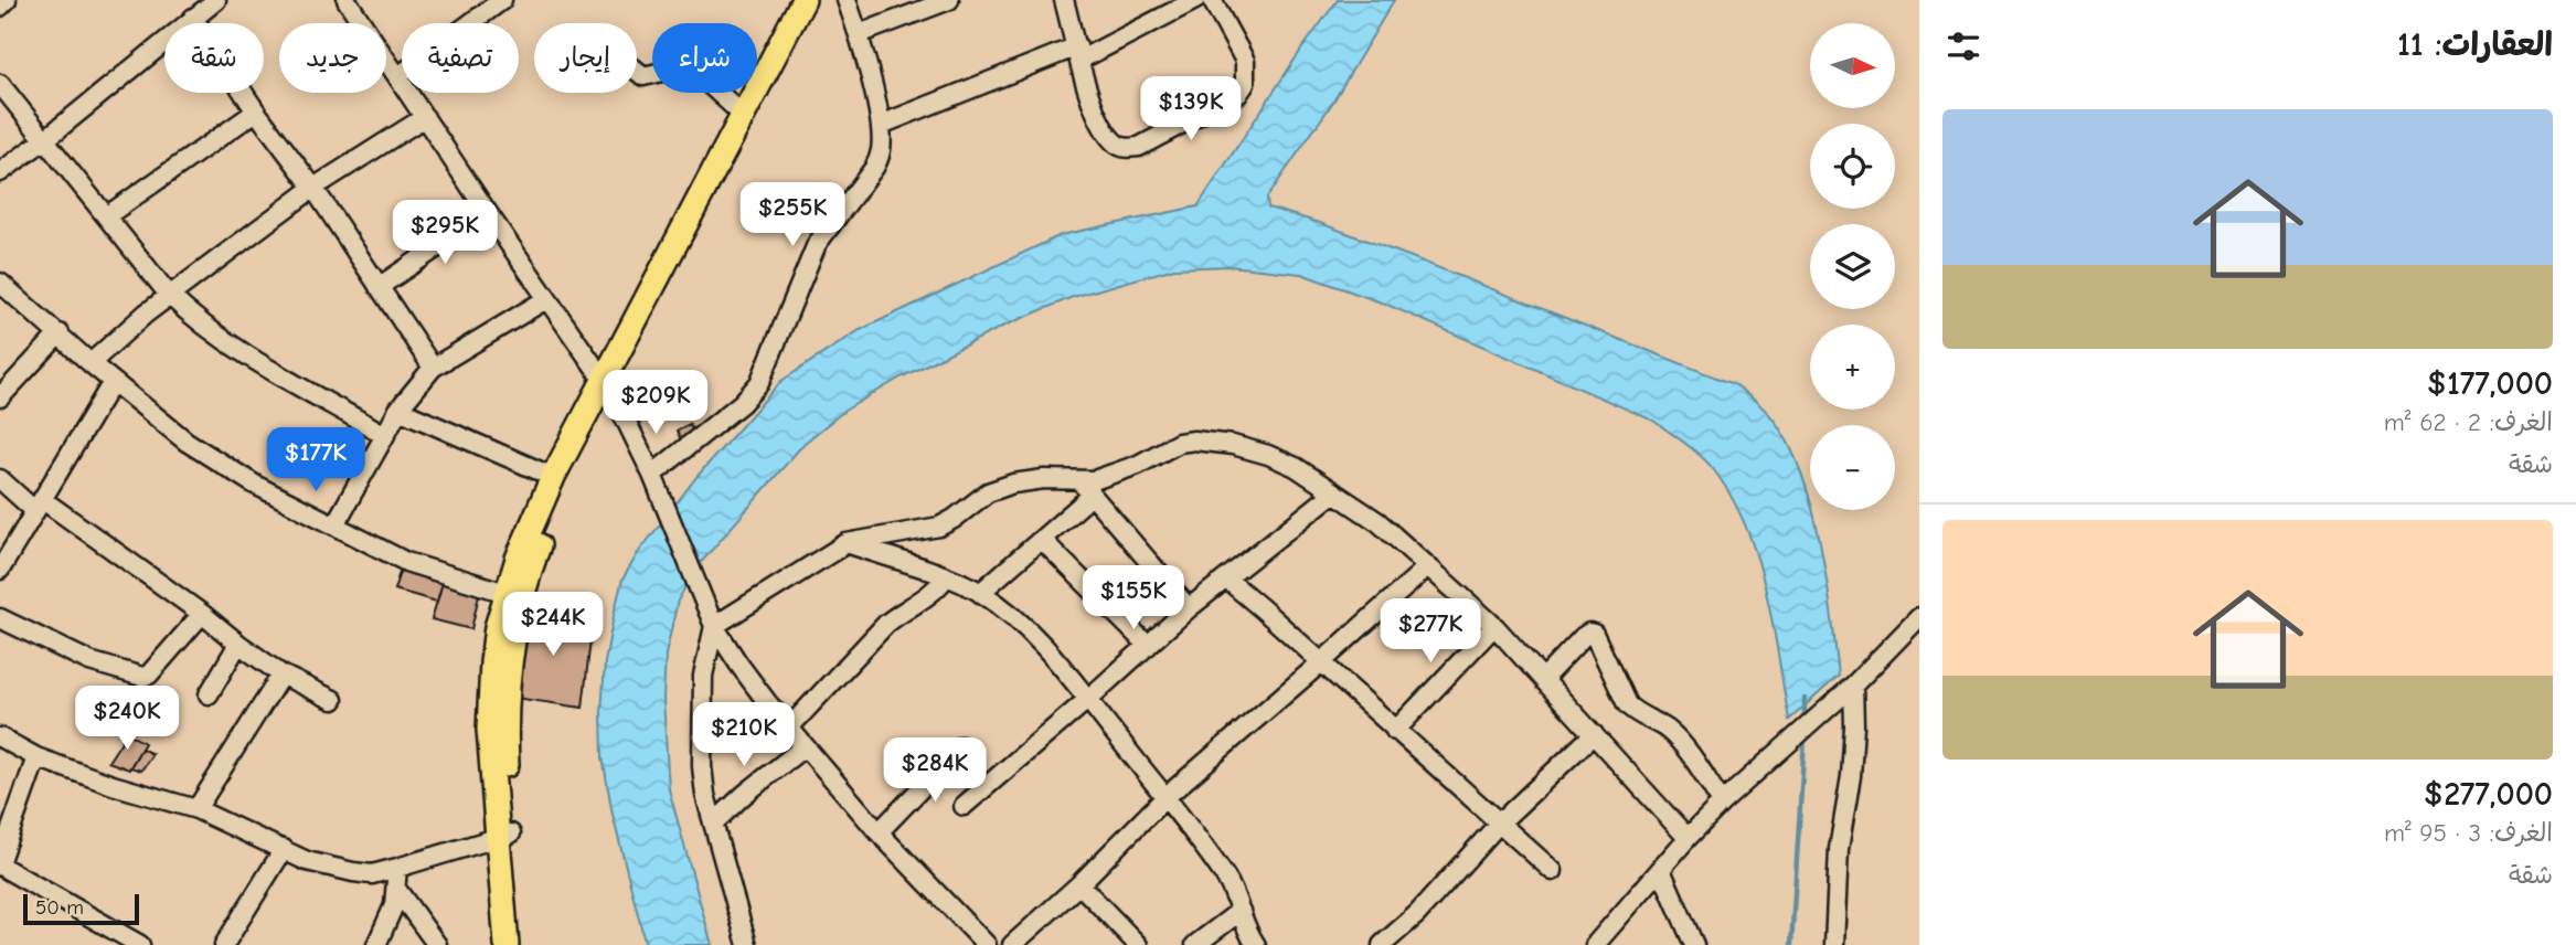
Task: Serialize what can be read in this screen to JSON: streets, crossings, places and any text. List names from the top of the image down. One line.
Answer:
{"scale_bar":"50 m","north":"right","page":{"heading":"العقارات: 11","map_buttons":["+","−"],"chip":["شراء","إيجار","تصفية","جديد","شقة"],"price":["$139K","$255K","$295K","$209K","$177K","$155K","$244K","$277K","$240K","$210K","$284K"],"list":[{"name":"$177,000","note":"الغرف: 2 · 62 m² · شقة"},{"name":"$277,000","note":"الغرف: 3 · 95 m² · شقة"}],"scale":"50 m"}}
